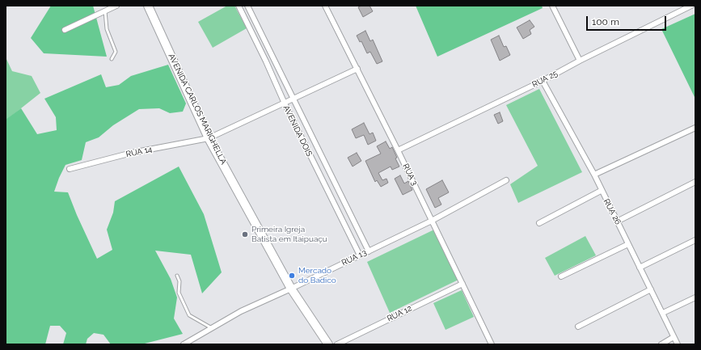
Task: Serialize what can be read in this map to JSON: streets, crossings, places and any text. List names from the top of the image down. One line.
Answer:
{"streets":{"main road":["AVENIDA CARLOS MARIGHELLA"],"street":["RUA 25","AVENIDA DOIS","RUA 14","RUA 3","RUA 26","RUA 13","RUA 12"]},"crossings":[["RUA 25","RUA 3"],["RUA 25","RUA 26"],["AVENIDA CARLOS MARIGHELLA","RUA 14"],["AVENIDA CARLOS MARIGHELLA","RUA 13"],["AVENIDA DOIS","RUA 14"],["AVENIDA DOIS","RUA 13"],["RUA 14","RUA 3"],["RUA 3","RUA 13"],["RUA 3","RUA 12"]],"places":["Primeira Igreja Batista em Itaipuaçu","Mercado do Badico"],"scale_bar":"100 m"}
